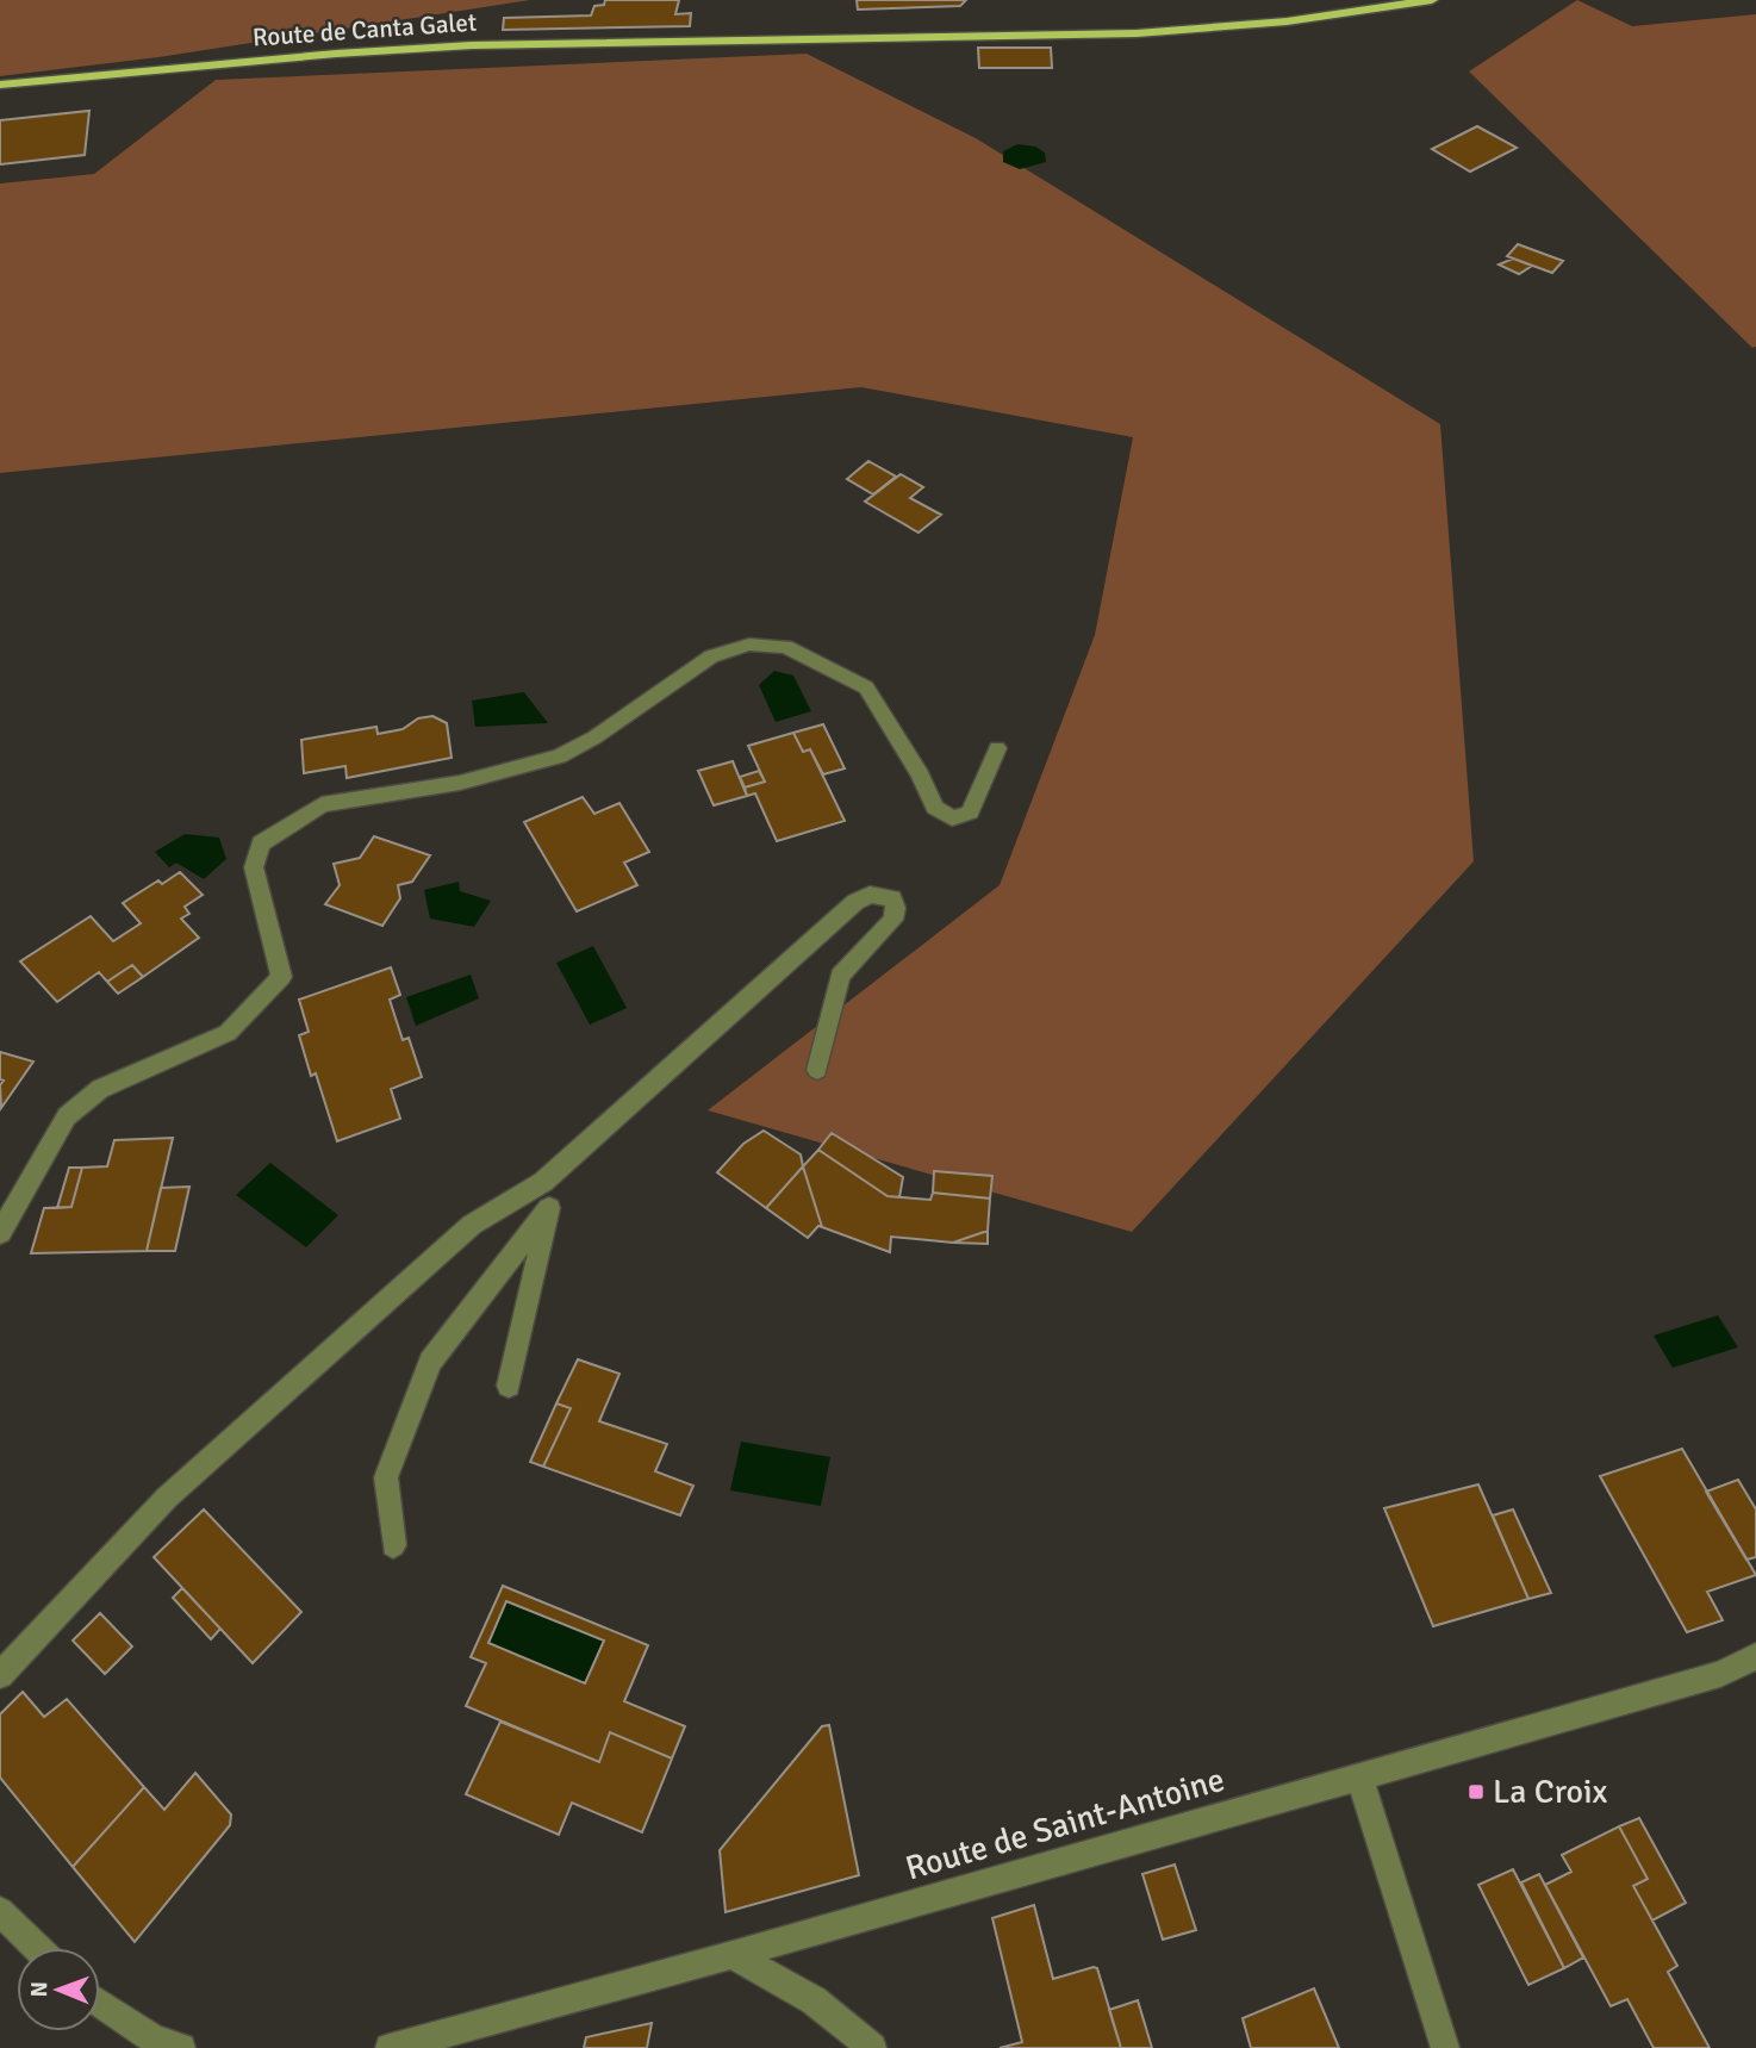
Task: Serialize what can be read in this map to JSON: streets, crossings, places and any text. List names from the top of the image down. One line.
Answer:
{"streets":{"main road":["Route de Canta Galet"],"street":["Route de Saint-Antoine"]},"places":{"transit":["La Croix"]},"north":"left"}
